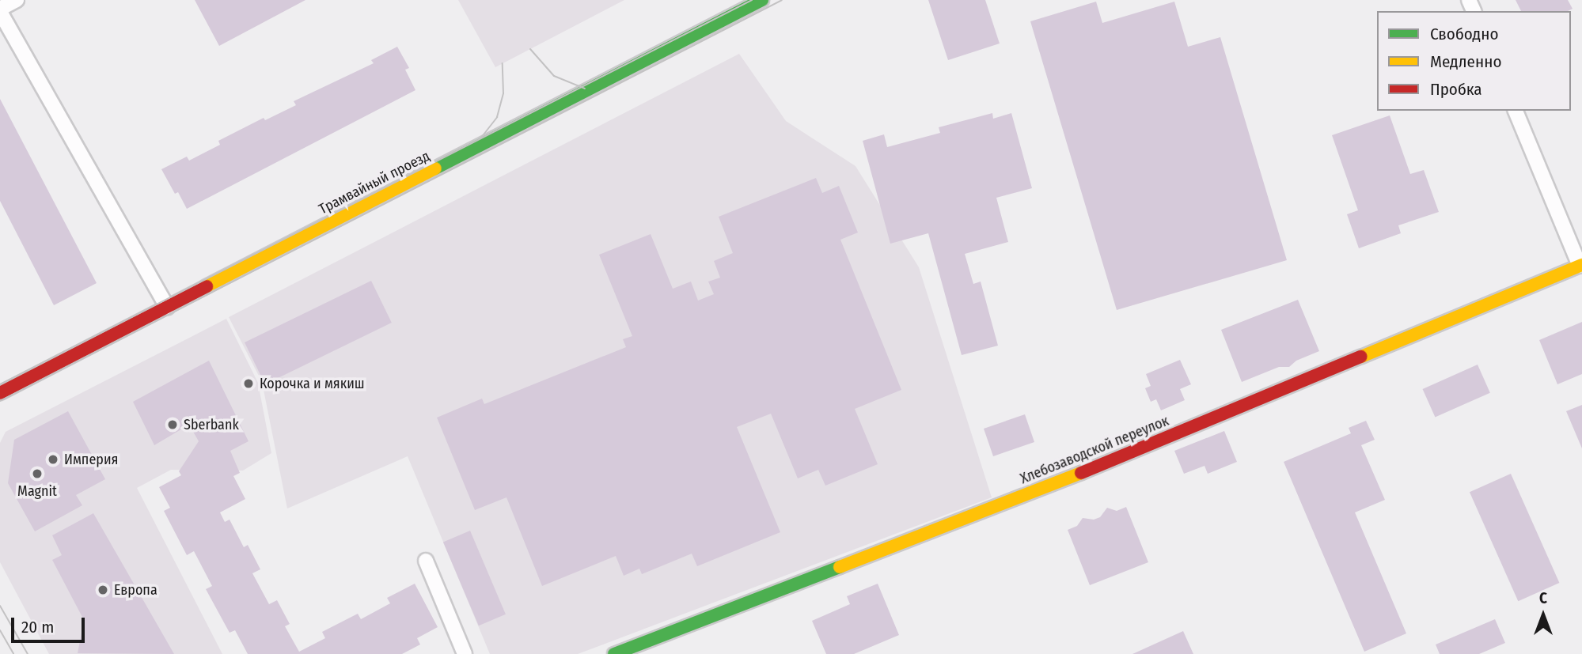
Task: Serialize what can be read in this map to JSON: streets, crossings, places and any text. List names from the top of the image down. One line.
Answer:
{"streets":{"street":["Трамвайный проезд","Хлебозаводской переулок"]},"places":["Корочка и мякиш","Sberbank","Империя","Magnit","Европа"],"legend":["Свободно","Медленно","Пробка"],"scale_bar":"20 m","north":"top"}
